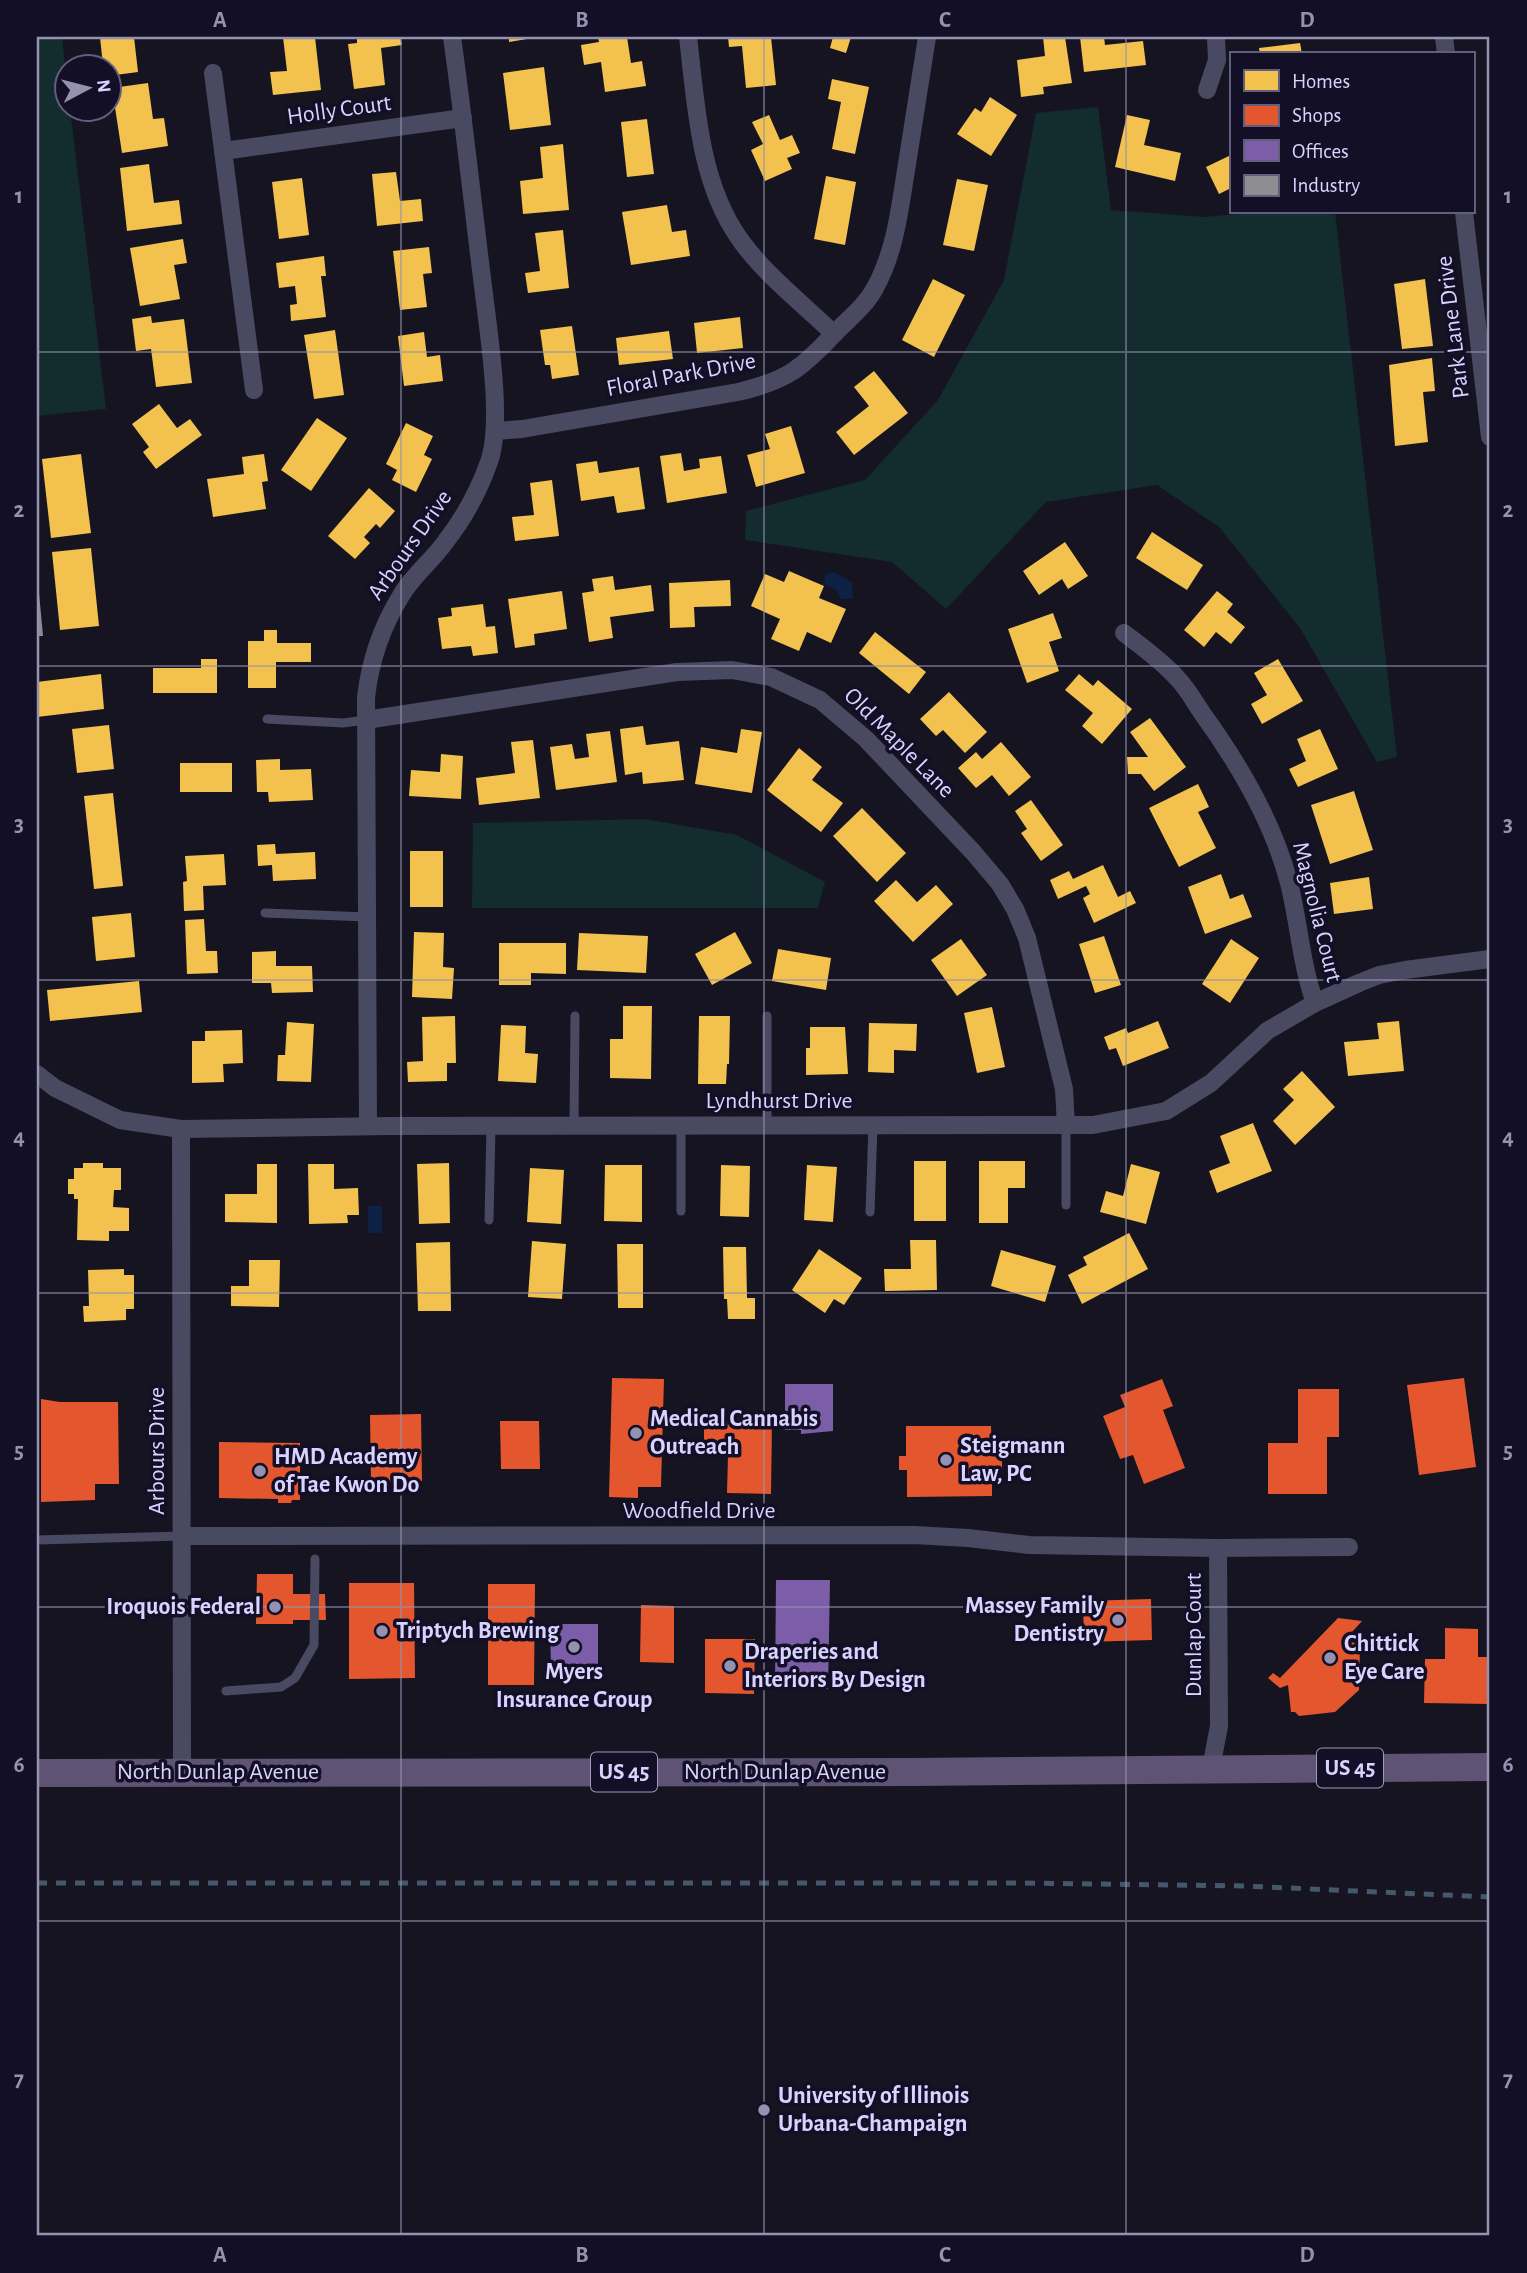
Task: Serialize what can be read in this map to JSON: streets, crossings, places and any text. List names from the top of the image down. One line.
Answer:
{"streets":{"main road":["US 45","North Dunlap Avenue"],"street":["Holly Court","Park Lane Drive","Floral Park Drive","Arbours Drive","Old Maple Lane","Magnolia Court","Lyndhurst Drive","Woodfield Drive","Dunlap Court"]},"crossings":[["Holly Court","Arbours Drive"],["Floral Park Drive","Arbours Drive"],["Arbours Drive","Old Maple Lane"],["Arbours Drive","Lyndhurst Drive"],["Arbours Drive","Woodfield Drive"],["Arbours Drive","North Dunlap Avenue"],["Old Maple Lane","Lyndhurst Drive"],["Magnolia Court","Lyndhurst Drive"],["Woodfield Drive","Dunlap Court"],["Dunlap Court","North Dunlap Avenue"]],"places":["Medical Cannabis Outreach","Steigmann Law, PC","HMD Academy of Tae Kwon Do","Iroquois Federal","Massey Family Dentistry","Triptych Brewing","Myers Insurance Group","Chittick Eye Care","Draperies and Interiors By Design","University of Illinois Urbana-Champaign"],"legend":["Homes","Shops","Offices","Industry"],"north":"right","grid":{"columns":["A","B","C","D"],"rows":["1","2","3","4","5","6","7"]}}
